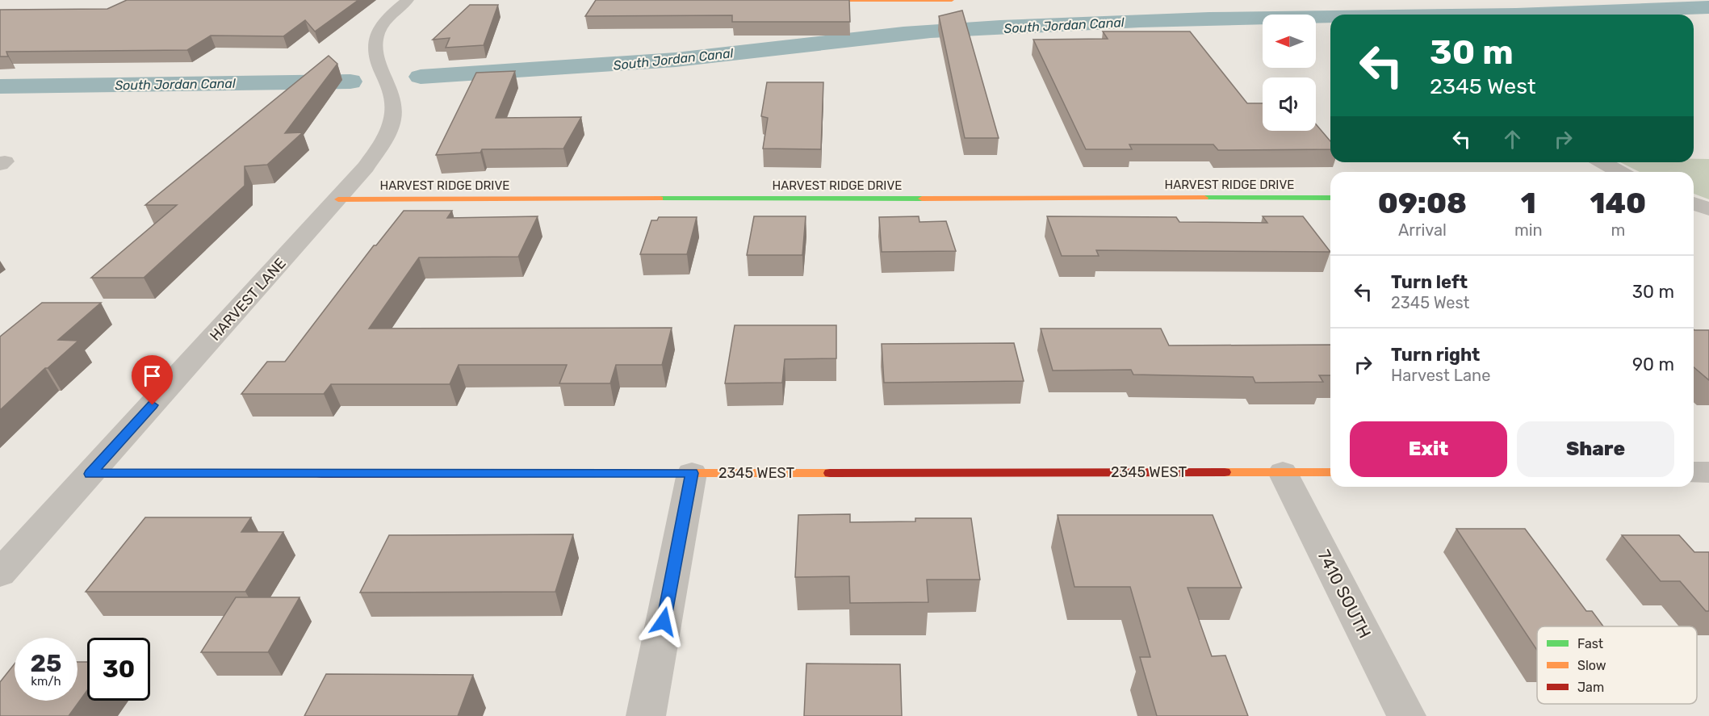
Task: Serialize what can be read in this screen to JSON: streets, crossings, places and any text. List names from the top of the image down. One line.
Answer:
{"streets":{"street":["HARVEST RIDGE DRIVE","HARVEST LANE","2345 WEST","7410 SOUTH"]},"crossings":[["HARVEST RIDGE DRIVE","HARVEST LANE"],["HARVEST LANE","2345 WEST"],["2345 WEST","7410 SOUTH"]],"water":["South Jordan Canal"],"legend":["Fast","Slow","Jam"],"north":"left","page":{"turn":["30 m","2345 West"],"eta":["09:08","Arrival","1","min","140","m"],"list":[{"name":"Turn left","note":"2345 West","value":"30 m"},{"name":"Turn right","note":"Harvest Lane","value":"90 m"}],"buttons":["Exit","Share"],"speed":"25 km/h","limit":"30"}}
